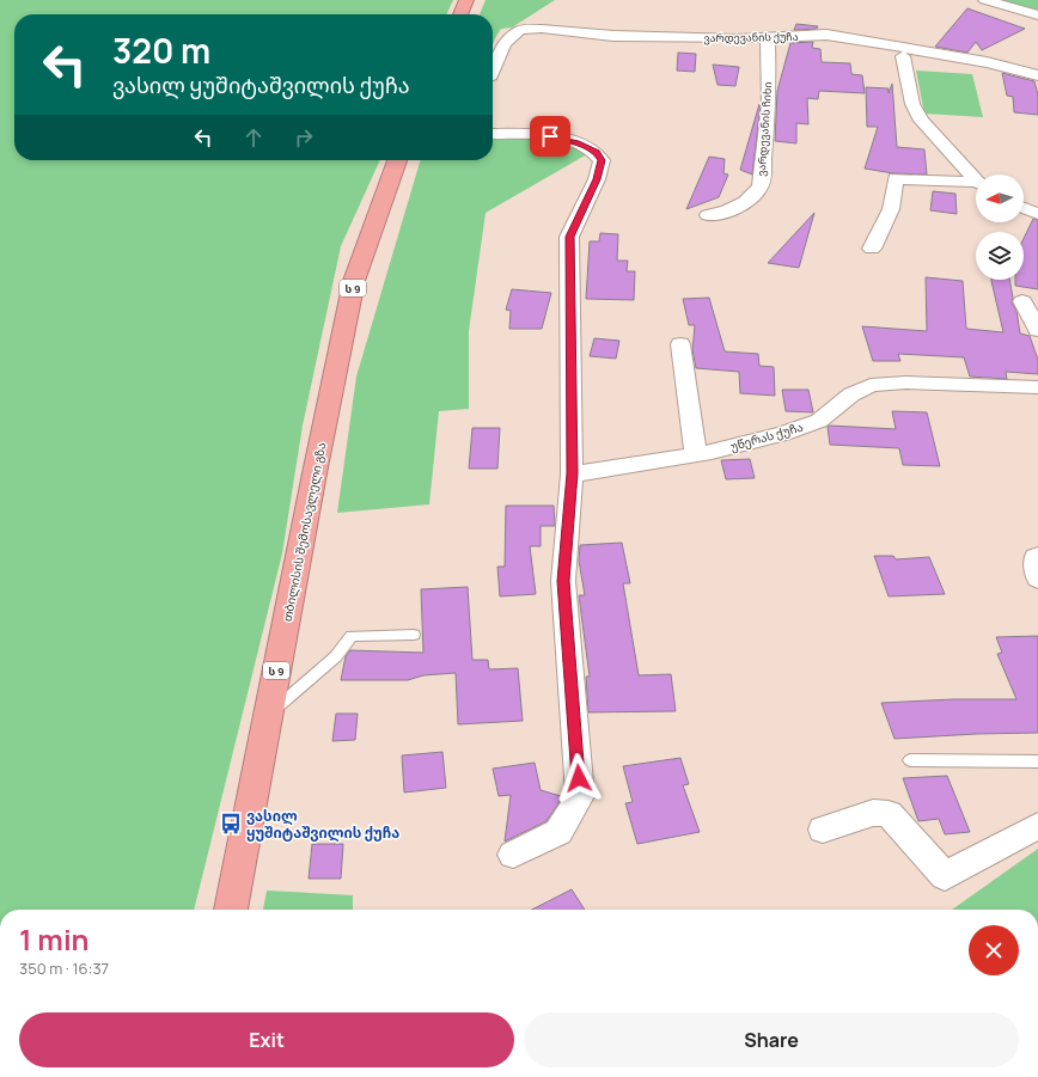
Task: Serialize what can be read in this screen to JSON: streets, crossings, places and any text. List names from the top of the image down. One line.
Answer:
{"streets":{"highway":["ს 9","თბილისის შემოსავლელი გზა"],"street":["ვარდევანის ქუჩა","ვარდევანის ჩიხი","უწერას ქუჩა"]},"crossings":[["ვარდევანის ქუჩა","ვარდევანის ჩიხი"]],"places":{"bus stop":["ვასილ ყუშიტაშვილის ქუჩა"]},"north":"left","page":{"turn":["320 m","ვასილ ყუშიტაშვილის ქუჩა"],"heading":["1 min","350 m · 16:37"],"buttons":["Exit","Share"]}}
